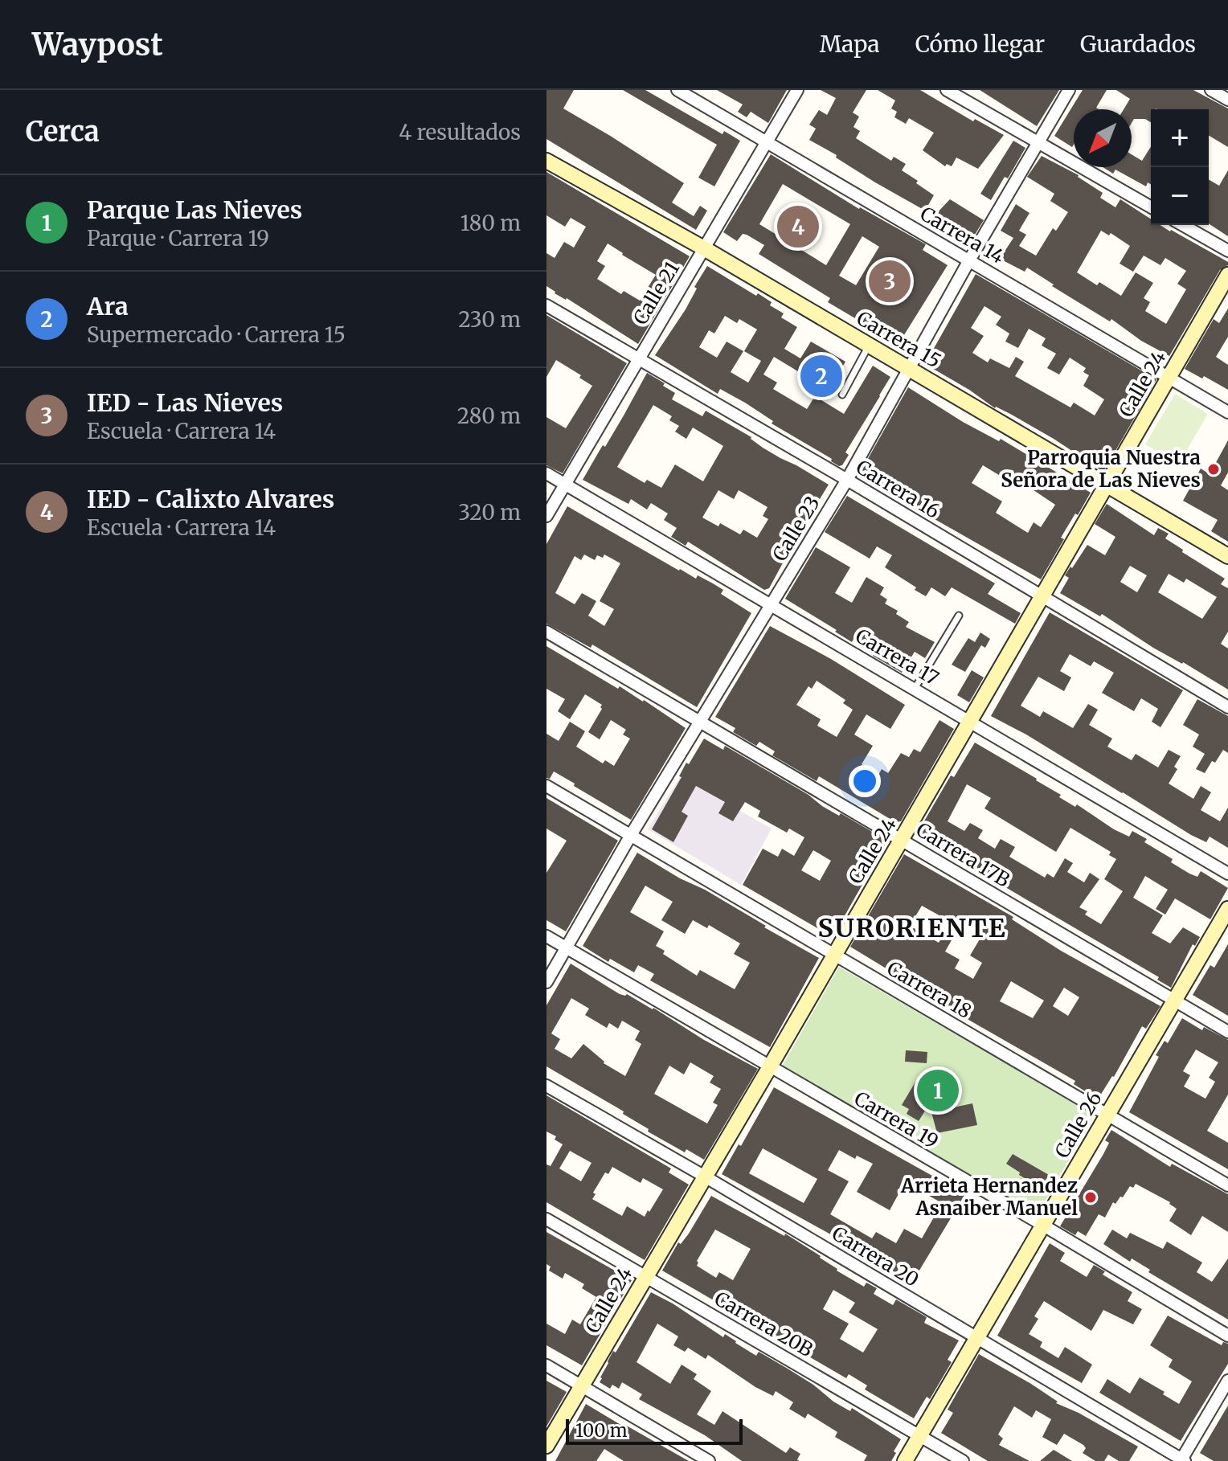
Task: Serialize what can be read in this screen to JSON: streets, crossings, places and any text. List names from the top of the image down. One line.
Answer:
{"streets":{"street":["Carrera 14","Calle 21","Carrera 15","Calle 24","Carrera 16","Calle 23","Carrera 17","Carrera 17B","Carrera 18","Carrera 19","Calle 26","Carrera 20","Carrera 20B"]},"crossings":[["Carrera 14","Calle 21"],["Carrera 14","Calle 24"],["Carrera 14","Calle 23"],["Calle 21","Carrera 15"],["Calle 21","Carrera 16"],["Calle 21","Carrera 17"],["Carrera 15","Calle 24"],["Carrera 15","Calle 23"],["Calle 24","Carrera 16"],["Calle 24","Carrera 17"],["Calle 24","Carrera 17B"],["Calle 24","Carrera 18"],["Calle 24","Carrera 19"],["Calle 24","Carrera 20"],["Calle 24","Carrera 20B"],["Carrera 16","Calle 23"],["Calle 23","Carrera 17"],["Calle 23","Carrera 17B"],["Calle 23","Carrera 18"],["Calle 23","Carrera 19"],["Carrera 17B","Calle 26"],["Carrera 18","Calle 26"],["Carrera 19","Calle 26"],["Calle 26","Carrera 20"],["Calle 26","Carrera 20B"]],"districts":["SURORIENTE"],"places":["Parroquia Nuestra Señora de Las Nieves","Arrieta Hernandez Asnaiber Manuel"],"scale_bar":"100 m","north":"bottom left","page":{"header":"Waypost","nav":["Mapa","Cómo llegar","Guardados"],"heading":["Cerca","4 resultados"],"map_buttons":["+","−"],"list":[{"mark":"1","name":"Parque Las Nieves","note":"Parque · Carrera 19","value":"180 m"},{"mark":"2","name":"Ara","note":"Supermercado · Carrera 15","value":"230 m"},{"mark":"3","name":"IED - Las Nieves","note":"Escuela · Carrera 14","value":"280 m"},{"mark":"4","name":"IED - Calixto Alvares","note":"Escuela · Carrera 14","value":"320 m"}],"pins":["4","3","2","1"],"scale":"100 m"}}
